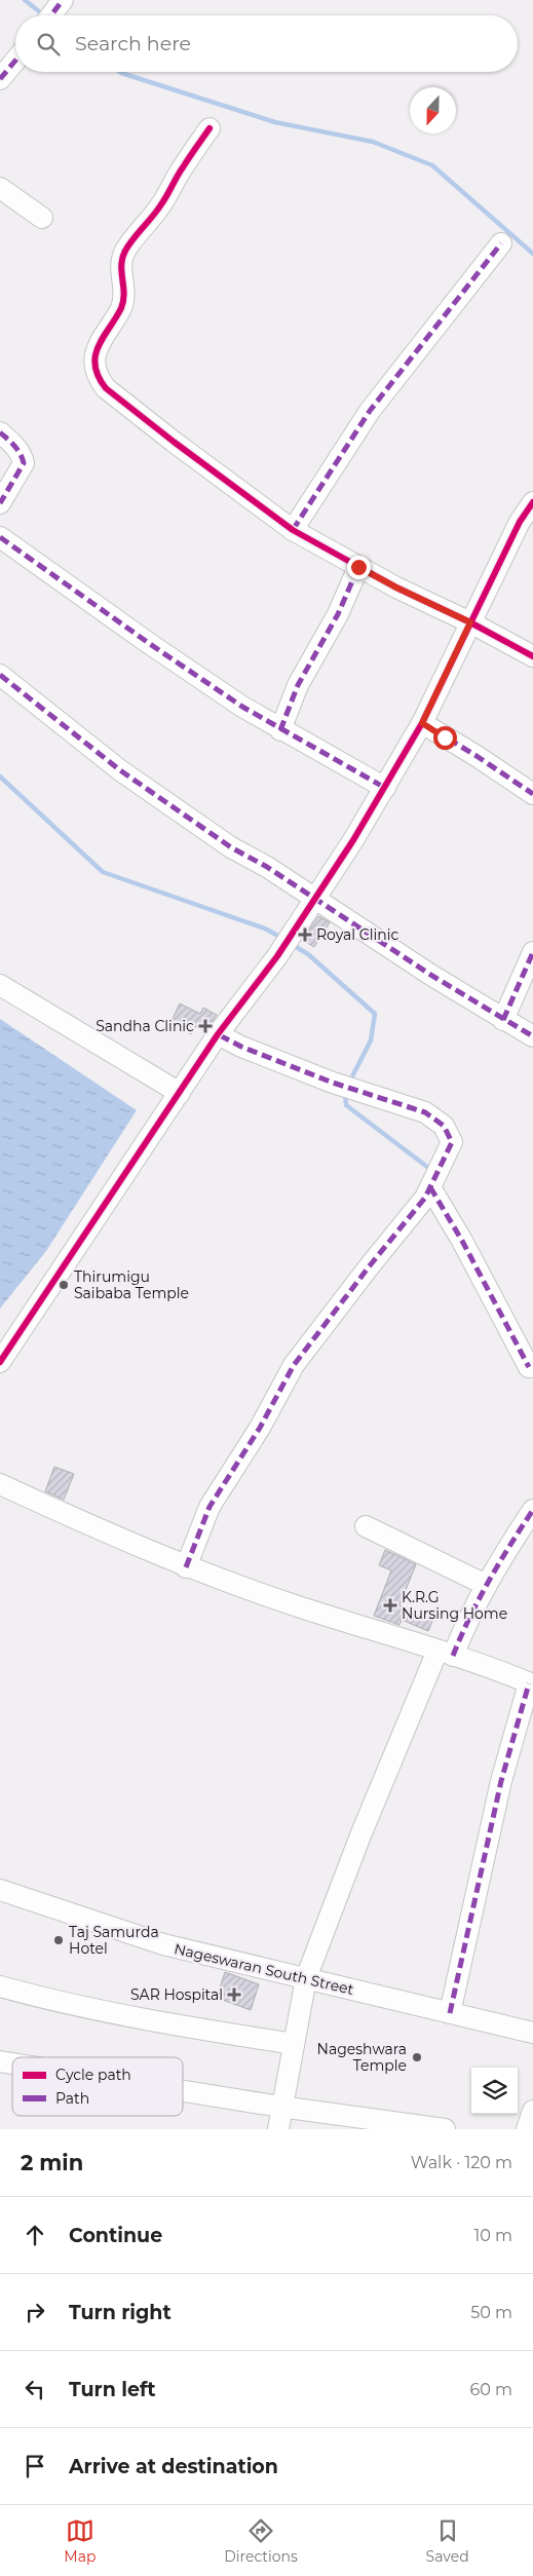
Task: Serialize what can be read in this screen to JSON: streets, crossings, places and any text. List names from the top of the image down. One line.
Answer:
{"streets":{"street":["Nageswaran South Street"]},"places":{"health":["Royal Clinic","Sandha Clinic","K.R.G Nursing Home","SAR Hospital"],"other":["Thirumigu Saibaba Temple","Taj Samurda Hotel","Nageshwara Temple"]},"legend":["Cycle path","Path"],"north":"bottom","page":{"search":"Search here","heading":["2 min","Walk · 120 m"],"list":[["Continue","10 m"],["Turn right","50 m"],["Turn left","60 m"],"Arrive at destination"],"nav":["Map","Directions","Saved"]}}
